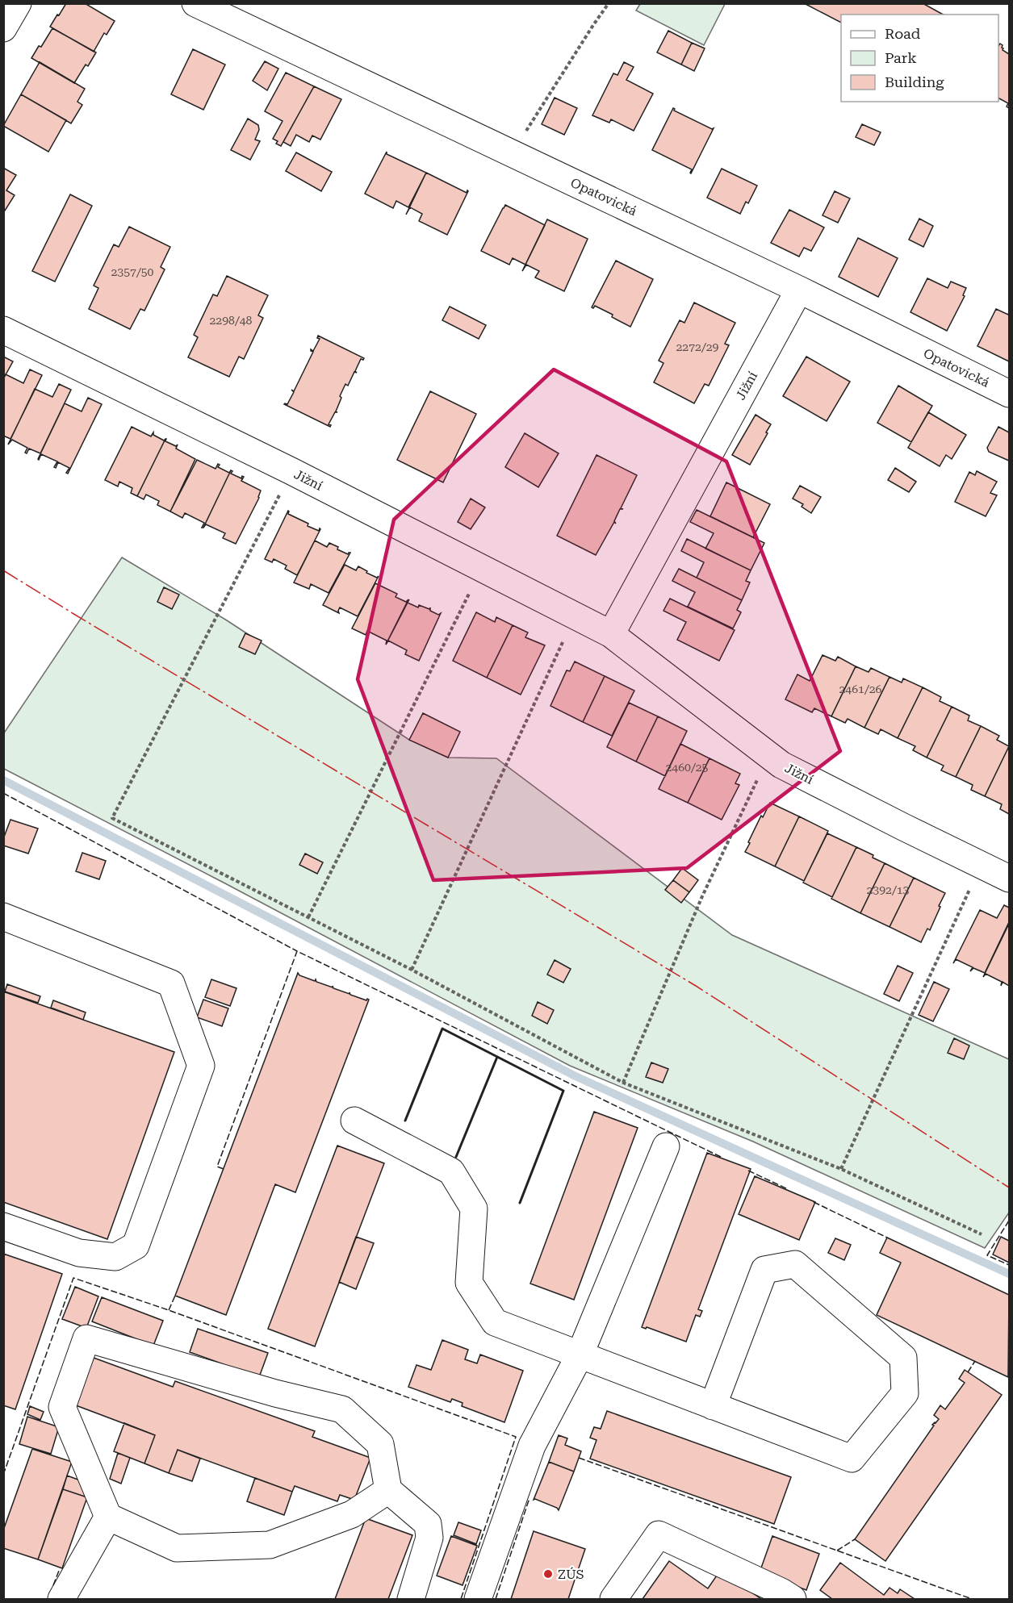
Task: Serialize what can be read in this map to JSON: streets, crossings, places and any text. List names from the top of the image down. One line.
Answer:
{"streets":{"street":["Opatovická","Jižní"]},"crossings":[["Opatovická","Jižní"]],"places":["ZÚS"],"house_numbers":["2357/50","2298/48","2272/29","2461/26","2460/25","2392/13"],"legend":["Road","Park","Building"]}
